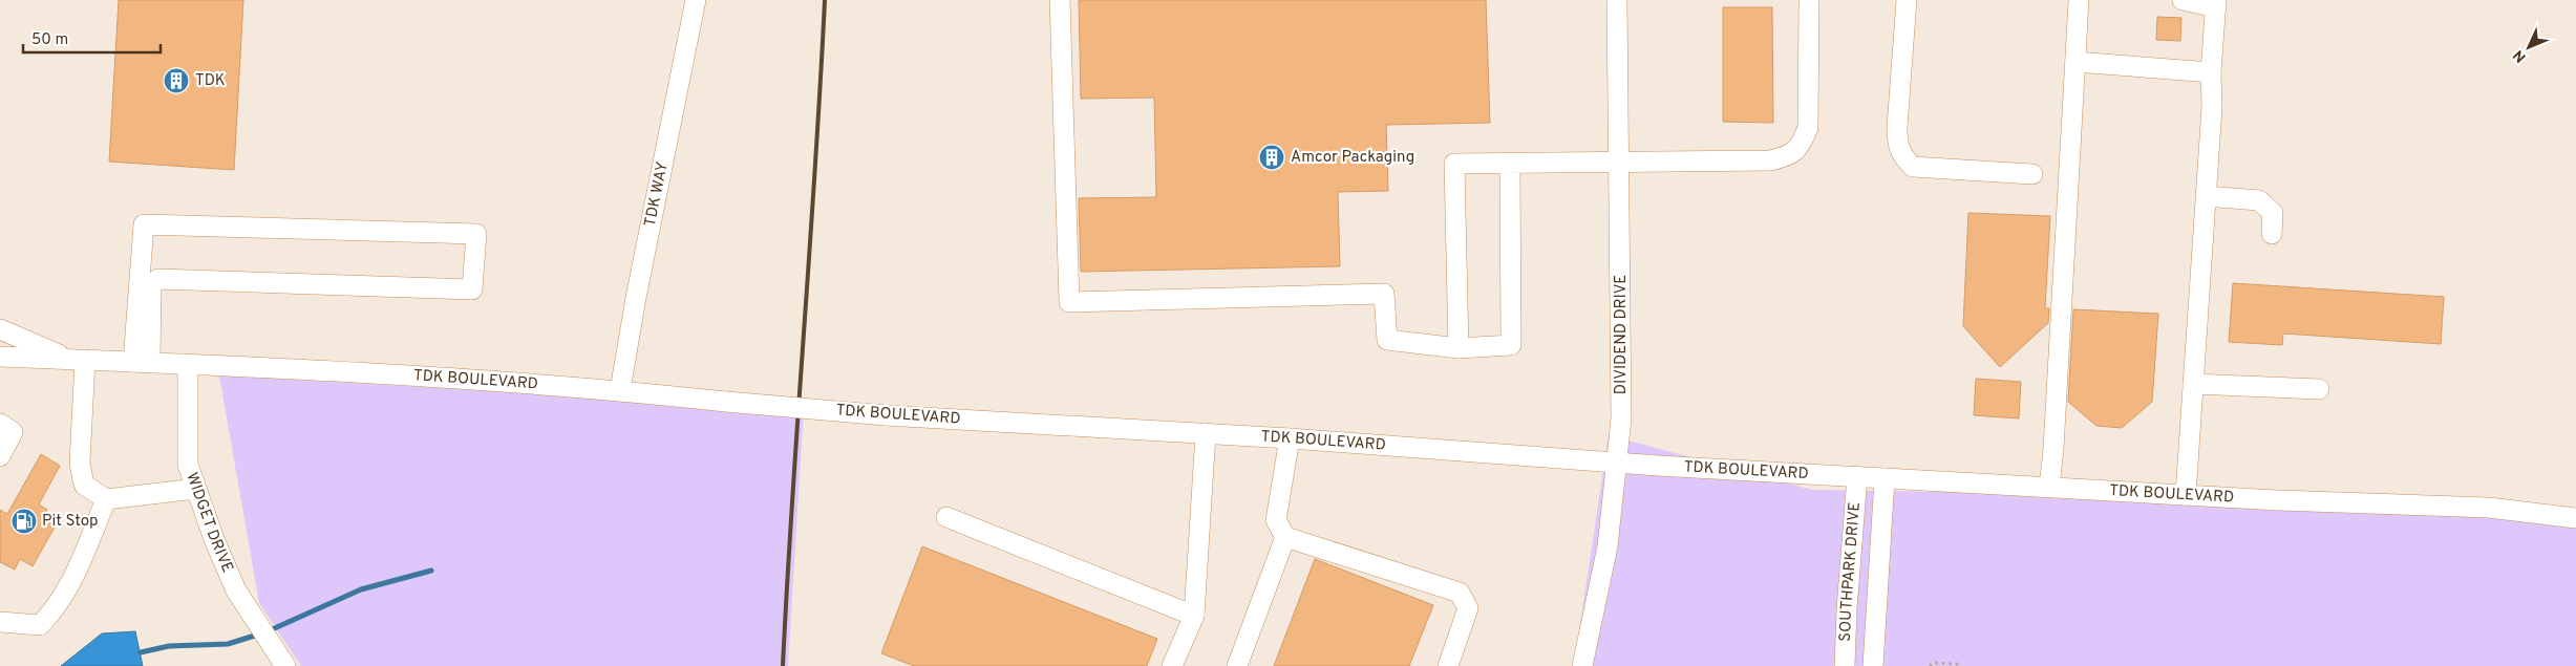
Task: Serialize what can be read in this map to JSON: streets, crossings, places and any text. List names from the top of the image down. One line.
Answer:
{"streets":{"street":["TDK WAY","DIVIDEND DRIVE","TDK BOULEVARD","WIDGET DRIVE","SOUTHPARK DRIVE"]},"crossings":[["TDK WAY","TDK BOULEVARD"],["DIVIDEND DRIVE","TDK BOULEVARD"],["TDK BOULEVARD","WIDGET DRIVE"],["TDK BOULEVARD","SOUTHPARK DRIVE"]],"places":{"building":["TDK","Amcor Packaging"],"fuel station":["Pit Stop"]},"scale_bar":"50 m","north":"bottom left"}
